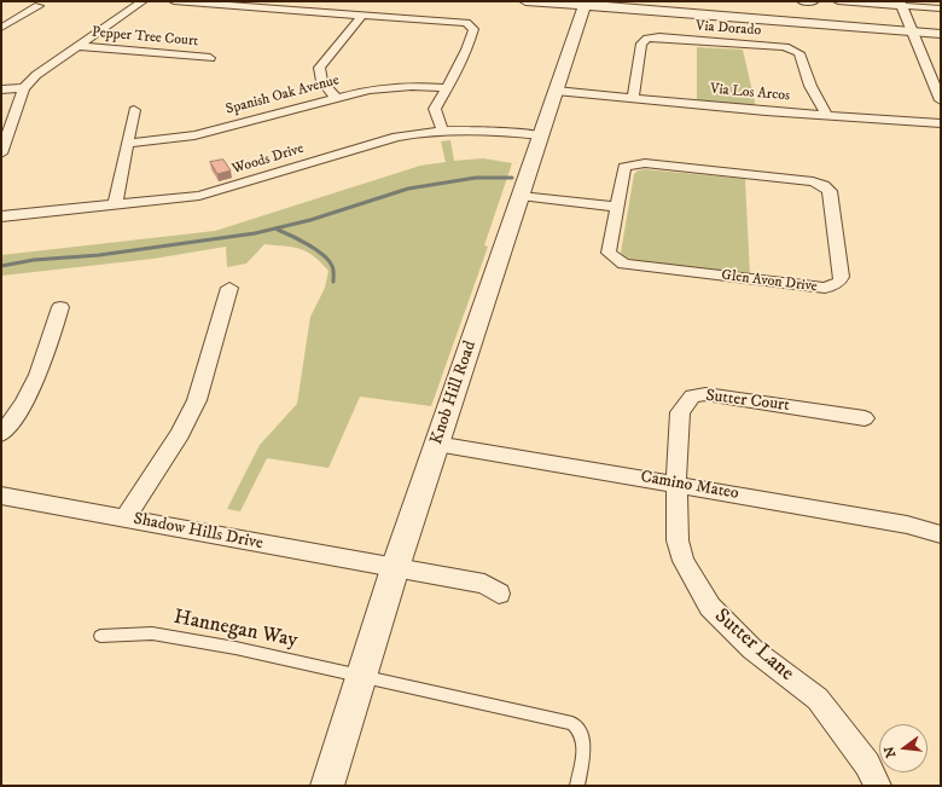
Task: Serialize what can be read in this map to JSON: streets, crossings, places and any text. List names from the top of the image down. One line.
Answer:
{"streets":{"street":["Via Dorado","Pepper Tree Court","Via Los Arcos","Spanish Oak Avenue","Woods Drive","Glen Avon Drive","Knob Hill Road","Sutter Court","Camino Mateo","Shadow Hills Drive","Sutter Lane"],"lane":["Hannegan Way"]},"crossings":[["Via Dorado","Via Los Arcos"],["Via Los Arcos","Knob Hill Road"],["Woods Drive","Knob Hill Road"],["Knob Hill Road","Camino Mateo"],["Knob Hill Road","Shadow Hills Drive"],["Knob Hill Road","Hannegan Way"],["Sutter Court","Camino Mateo"],["Sutter Court","Sutter Lane"],["Camino Mateo","Sutter Lane"]],"north":"left"}
